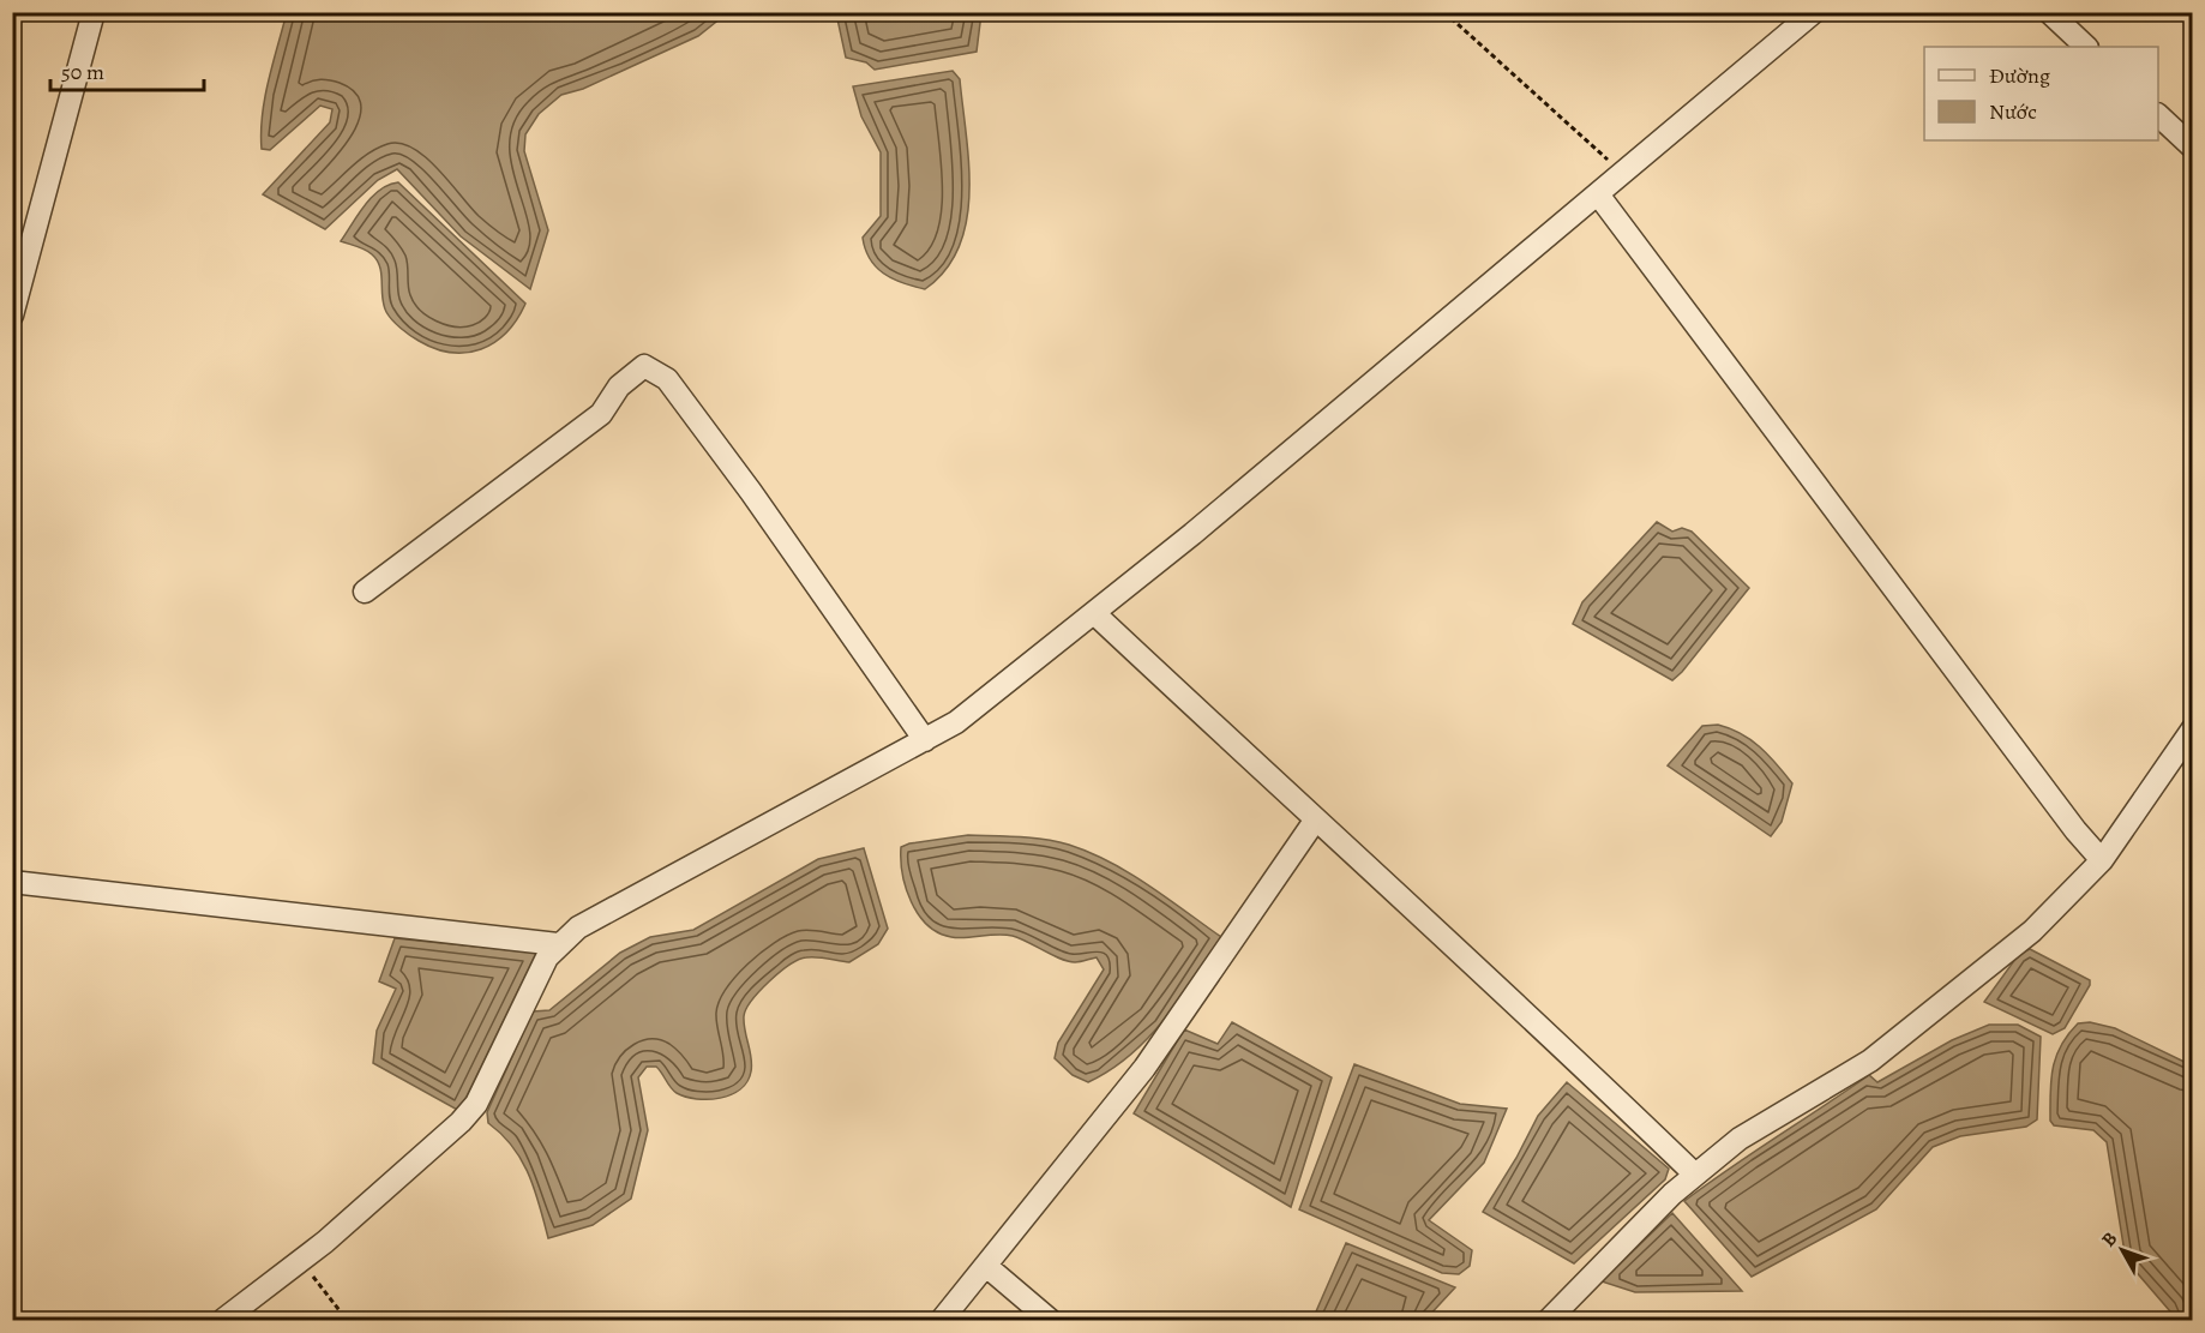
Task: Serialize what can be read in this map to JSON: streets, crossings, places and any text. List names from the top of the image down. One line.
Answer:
{"legend":["Đường","Nước"],"scale_bar":"50 m","north":"top left"}
